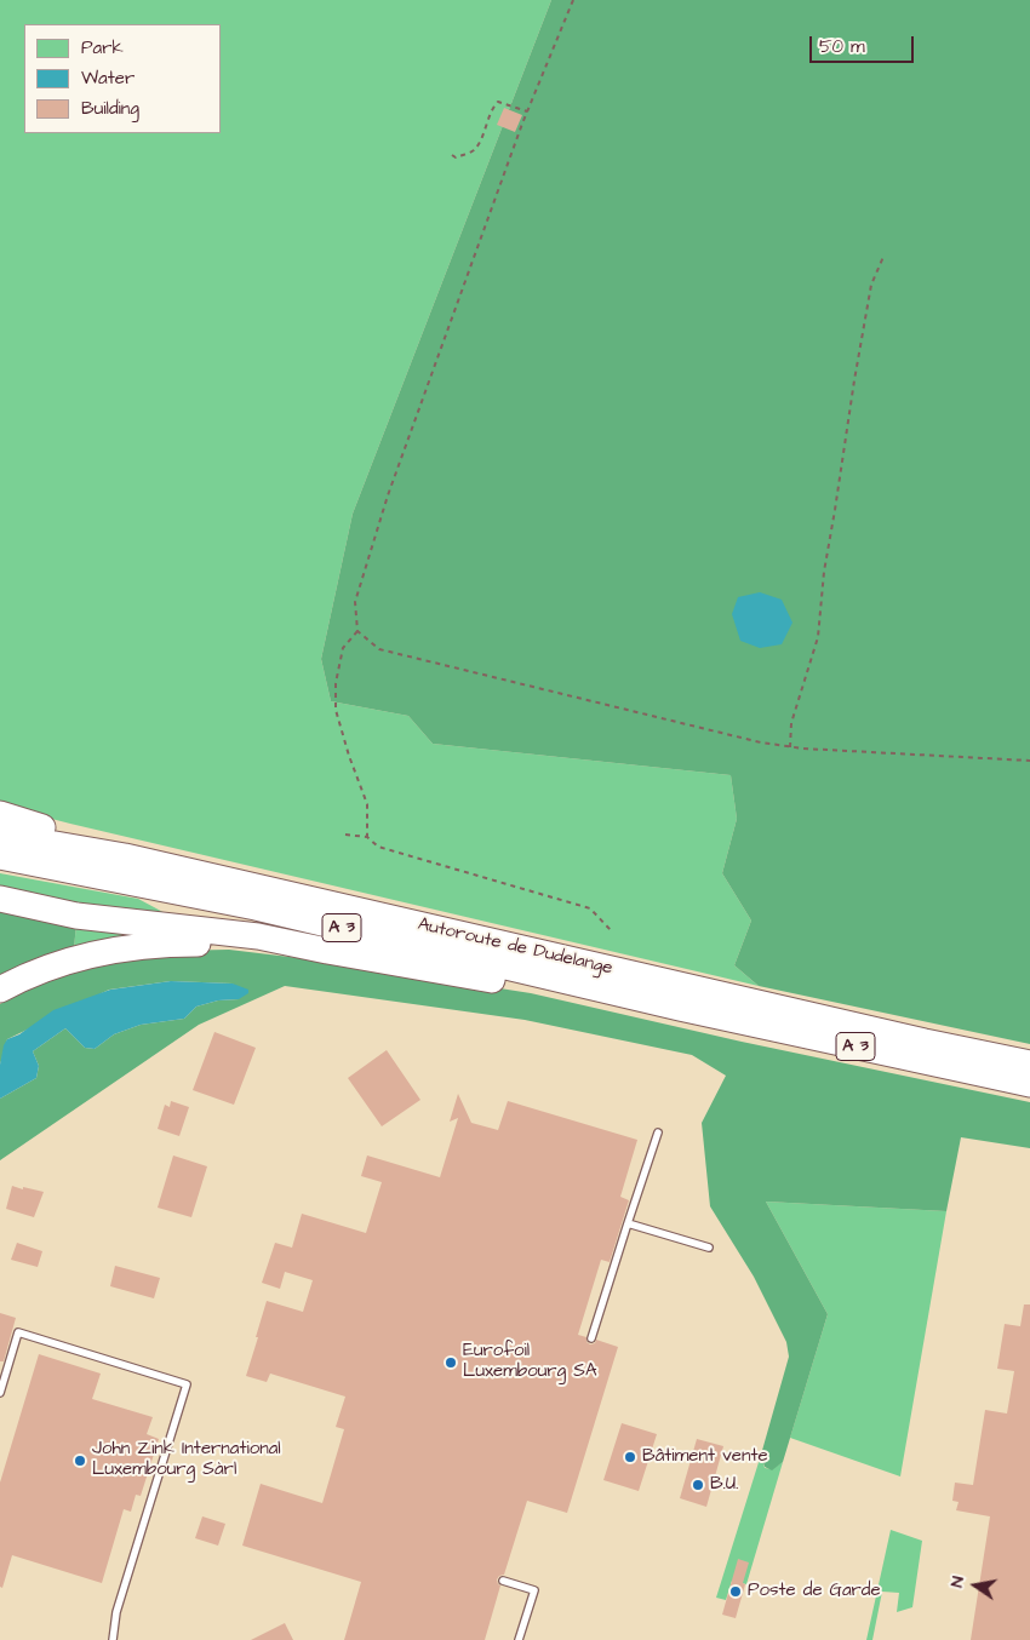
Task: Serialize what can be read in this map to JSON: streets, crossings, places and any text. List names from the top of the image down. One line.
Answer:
{"streets":{"highway":["A 3","Autoroute de Dudelange"]},"crossings":[["A 3","Autoroute de Dudelange"]],"places":["Eurofoil Luxembourg SA","Bâtiment vente","John Zink International Luxembourg Sàrl","B.U.","Poste de Garde"],"legend":["Park","Water","Building"],"scale_bar":"50 m","north":"left"}
